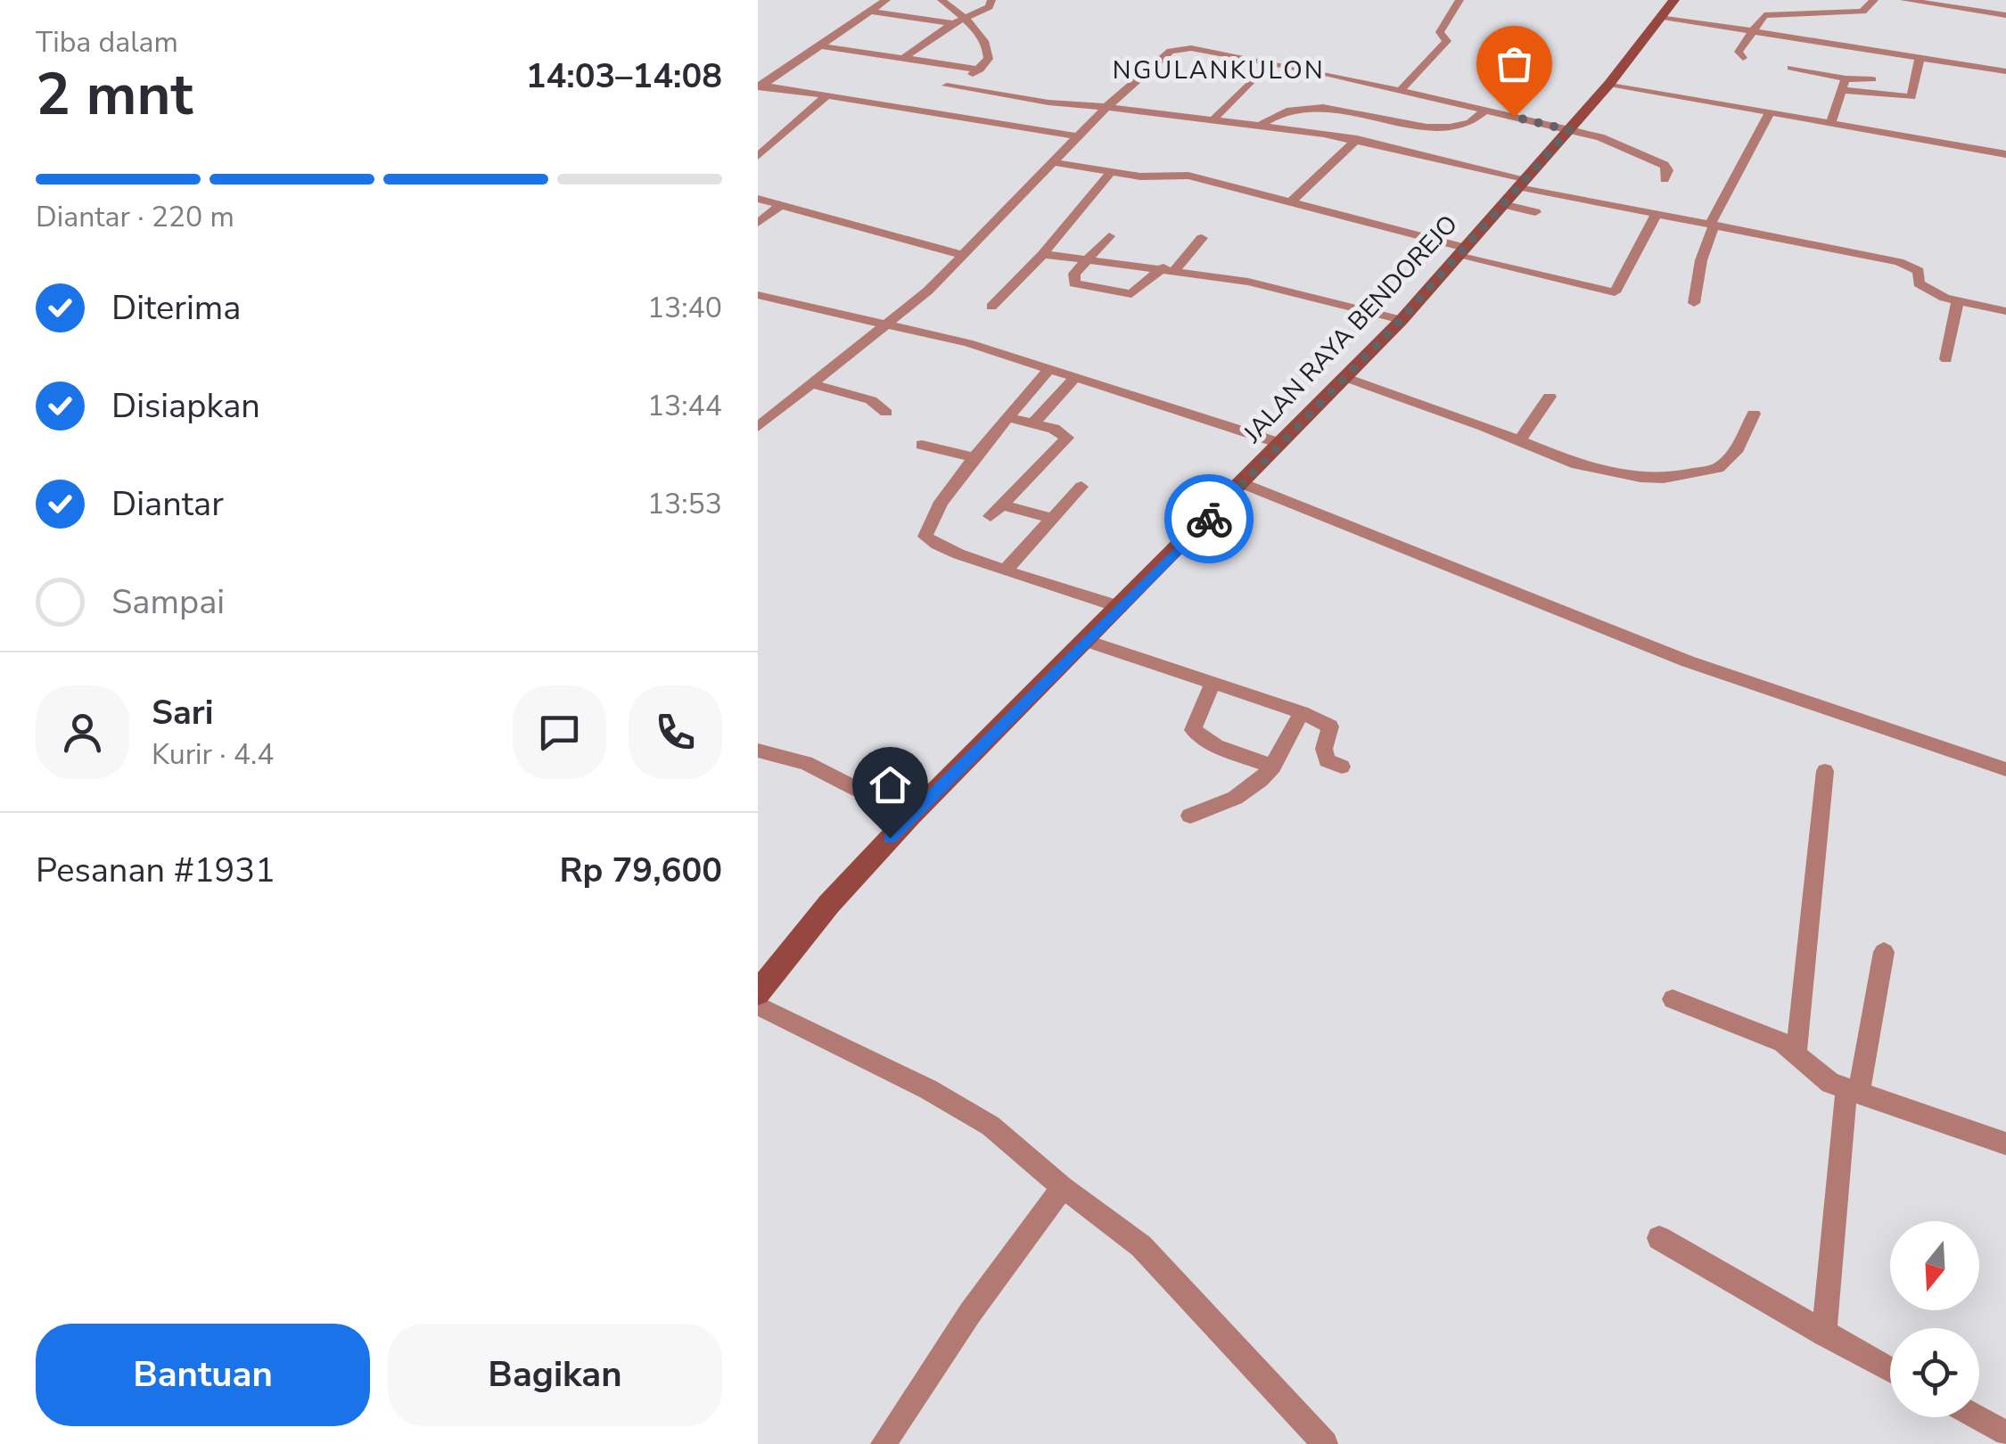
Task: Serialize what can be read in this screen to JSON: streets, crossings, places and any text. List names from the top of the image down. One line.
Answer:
{"streets":{"main road":["JALAN RAYA BENDOREJO"]},"districts":["NGULANKULON"],"north":"bottom","page":{"heading":["2 mnt","Tiba dalam","14:03–14:08"],"panel":["Sari","Kurir · 4.4","Pesanan #1931","Rp 79,600"],"bar":"Diantar · 220 m","list":[["Diterima","13:40"],["Disiapkan","13:44"],["Diantar","13:53"],"Sampai"],"buttons":["Bantuan","Bagikan"]}}
